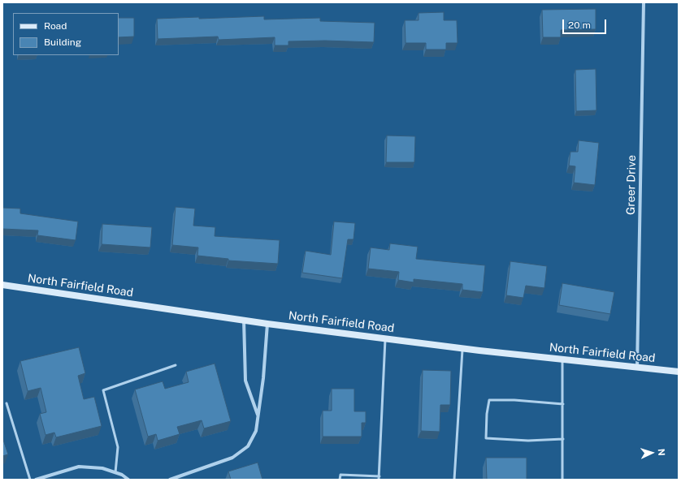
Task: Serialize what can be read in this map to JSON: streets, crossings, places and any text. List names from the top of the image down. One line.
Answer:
{"streets":{"main road":["North Fairfield Road"],"street":["Greer Drive"]},"crossings":[["Greer Drive","North Fairfield Road"]],"legend":["Road","Building"],"scale_bar":"20 m","north":"right"}
